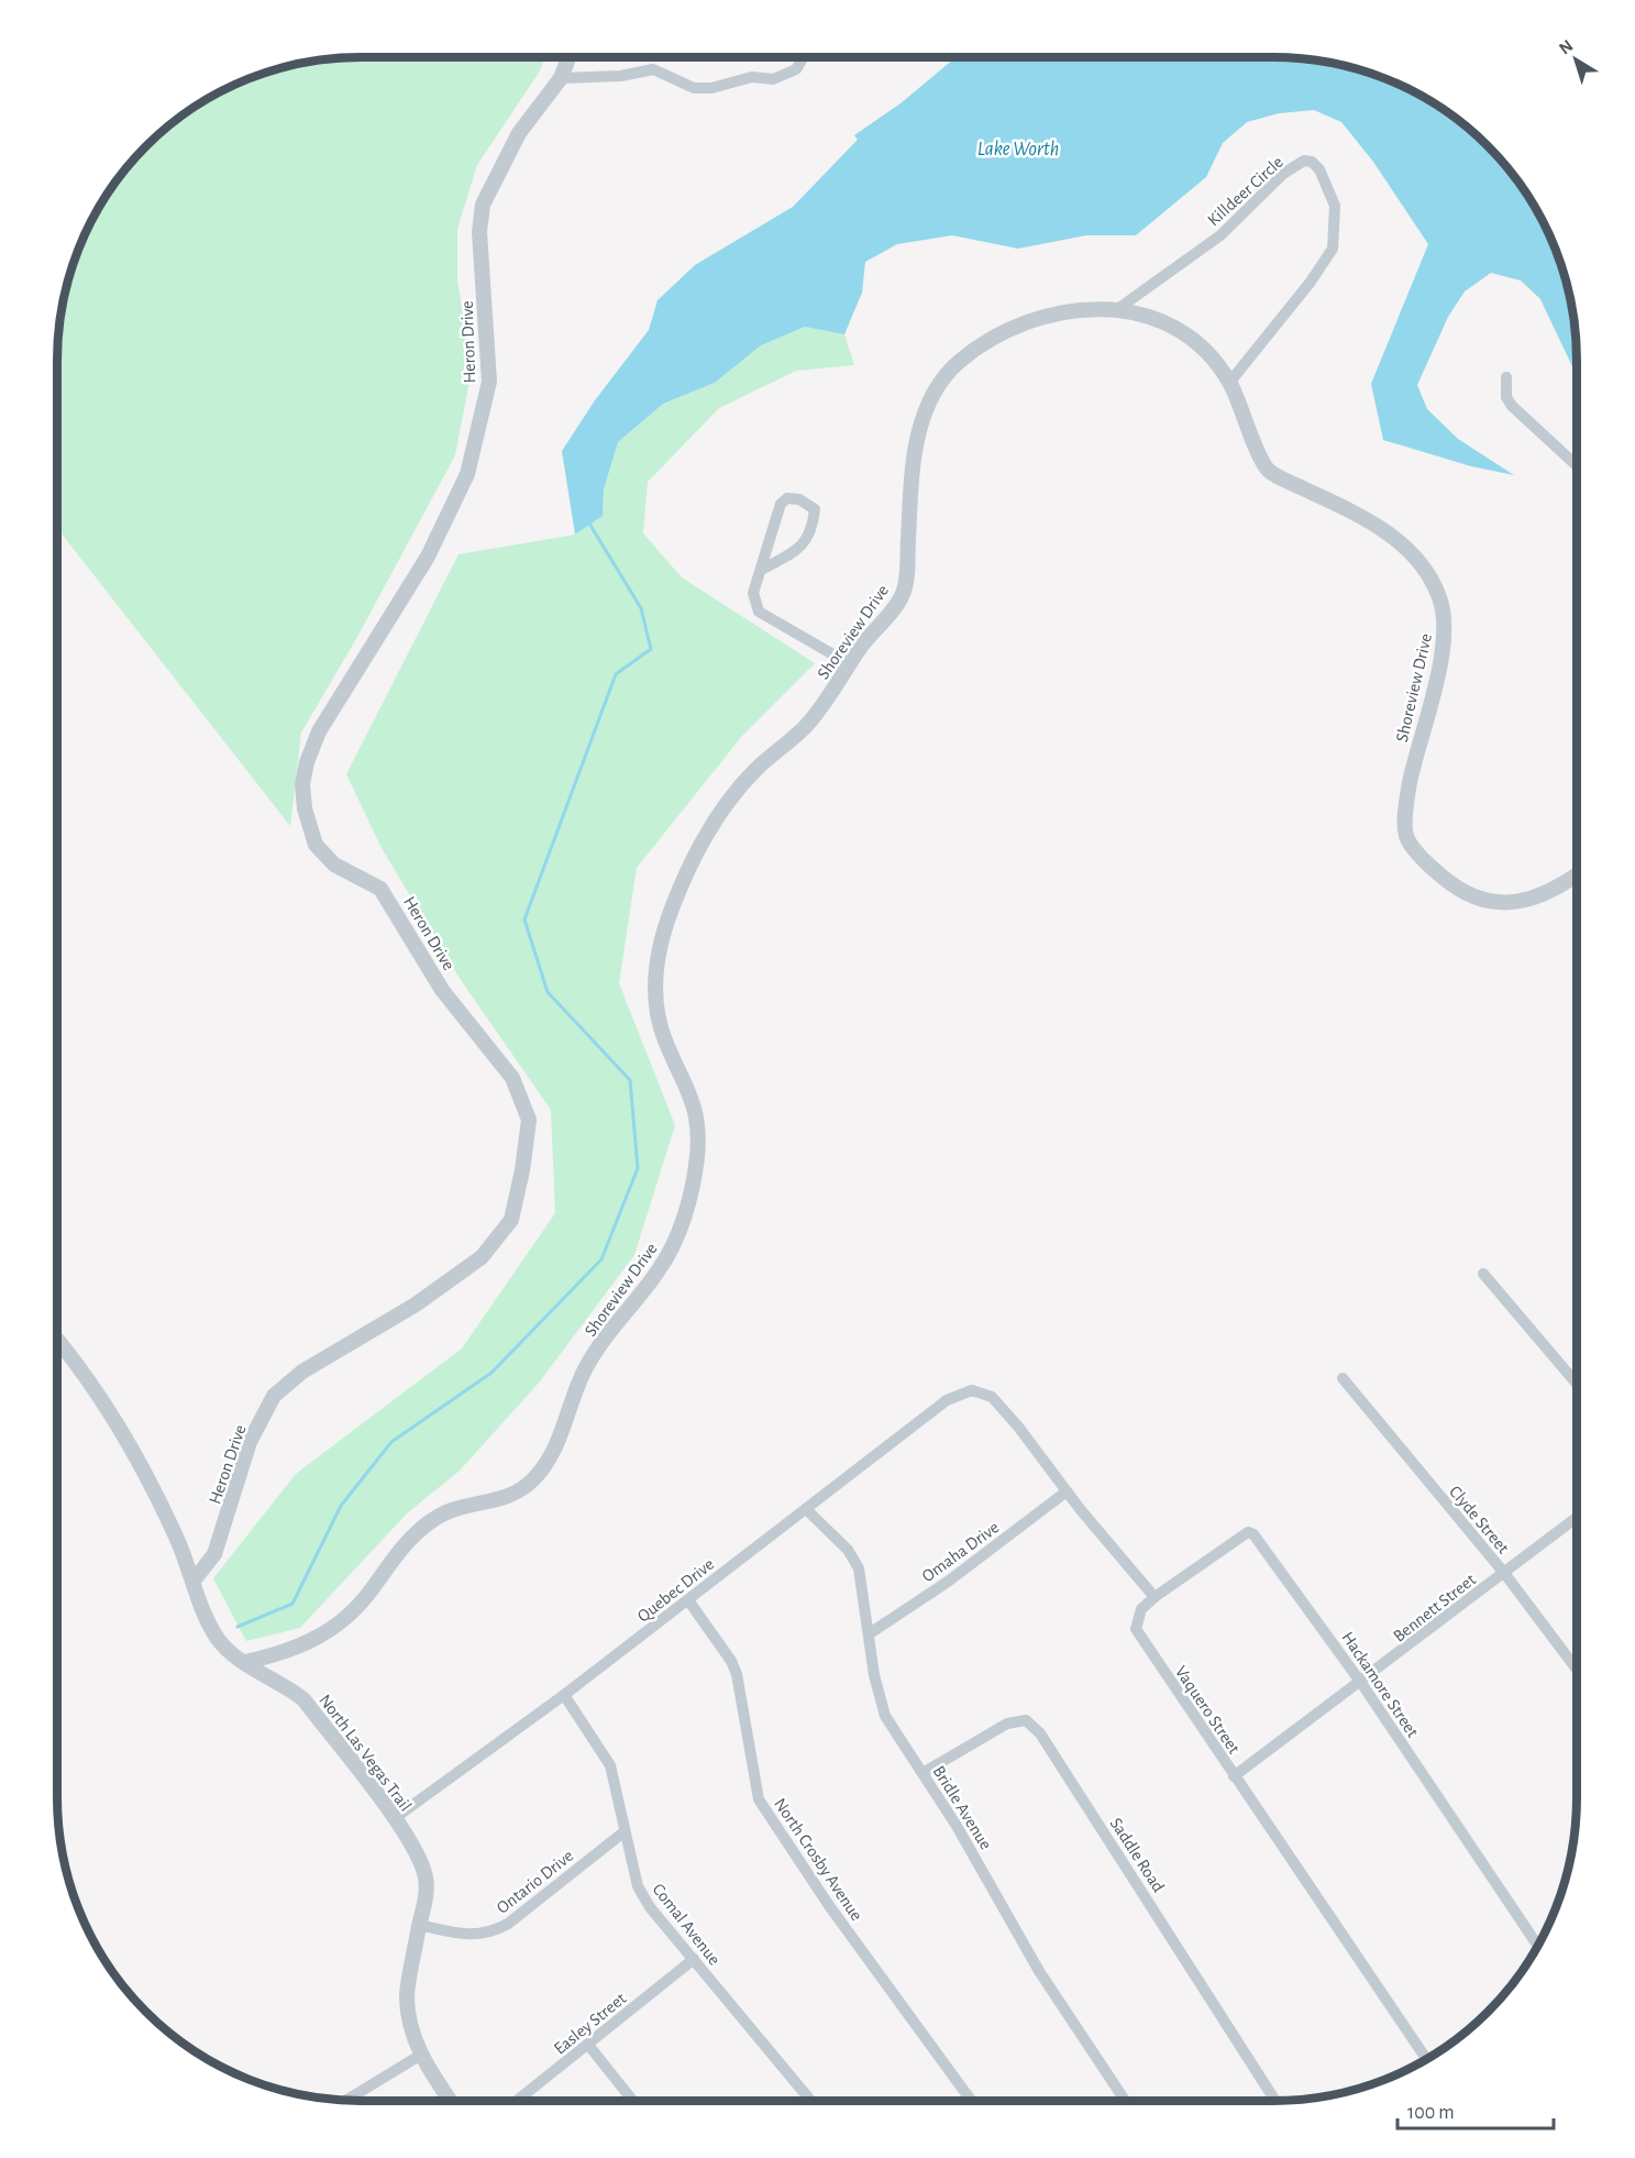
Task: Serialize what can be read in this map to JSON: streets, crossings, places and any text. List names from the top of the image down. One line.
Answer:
{"streets":{"street":["Killdeer Circle","Heron Drive","Shoreview Drive","Clyde Street","Omaha Drive","Quebec Drive","Bennett Street","Hackamore Street","Vaquero Street","North Las Vegas Trail","Bridle Avenue","Saddle Road","North Crosby Avenue","Ontario Drive","Comal Avenue","Easley Street"]},"crossings":[["Killdeer Circle","Shoreview Drive"],["Heron Drive","North Las Vegas Trail"],["Shoreview Drive","North Las Vegas Trail"],["Clyde Street","Bennett Street"],["Omaha Drive","Quebec Drive"],["Omaha Drive","Bridle Avenue"],["Quebec Drive","North Las Vegas Trail"],["Quebec Drive","Bridle Avenue"],["Quebec Drive","North Crosby Avenue"],["Quebec Drive","Comal Avenue"],["Bennett Street","Hackamore Street"],["Bennett Street","Vaquero Street"],["Hackamore Street","Vaquero Street"],["North Las Vegas Trail","Ontario Drive"],["Bridle Avenue","Saddle Road"],["Ontario Drive","Comal Avenue"],["Comal Avenue","Easley Street"]],"water":["Lake Worth"],"scale_bar":"100 m","north":"top left"}
